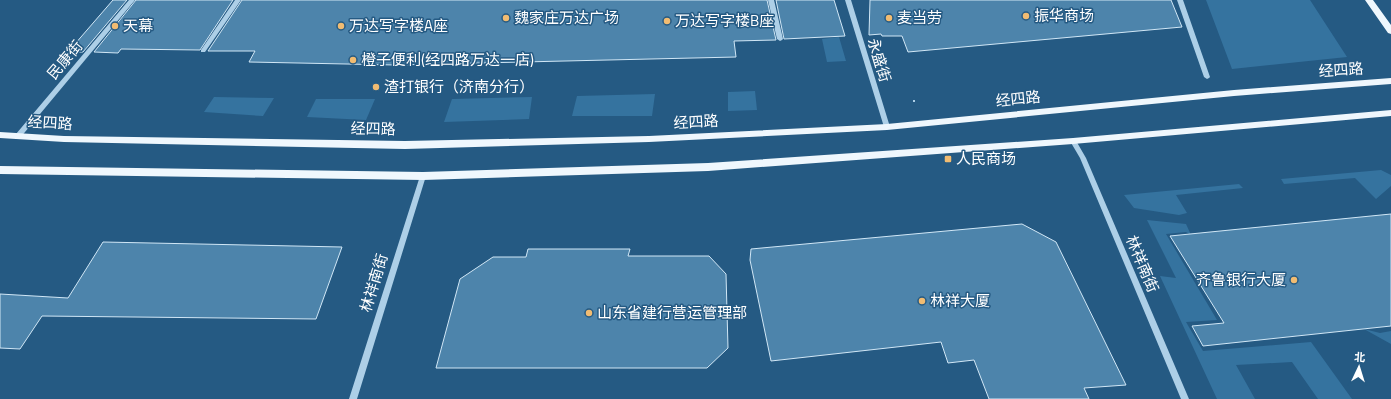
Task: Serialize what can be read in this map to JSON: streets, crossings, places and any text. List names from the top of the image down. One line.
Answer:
{"streets":{"main road":["经四路"],"street":["民康街","永盛街","林祥南街"]},"crossings":[["民康街","经四路"],["永盛街","经四路"]],"places":{"other":["振华商场","魏家庄万达广场","麦当劳","万达写字楼B座","天幕","万达写字楼A座","橙子便利(经四路万达一店)","渣打银行（济南分行）","齐鲁银行大厦","林祥大厦","山东省建行营运管理部"],"transit":["人民商场"]},"north":"top"}
